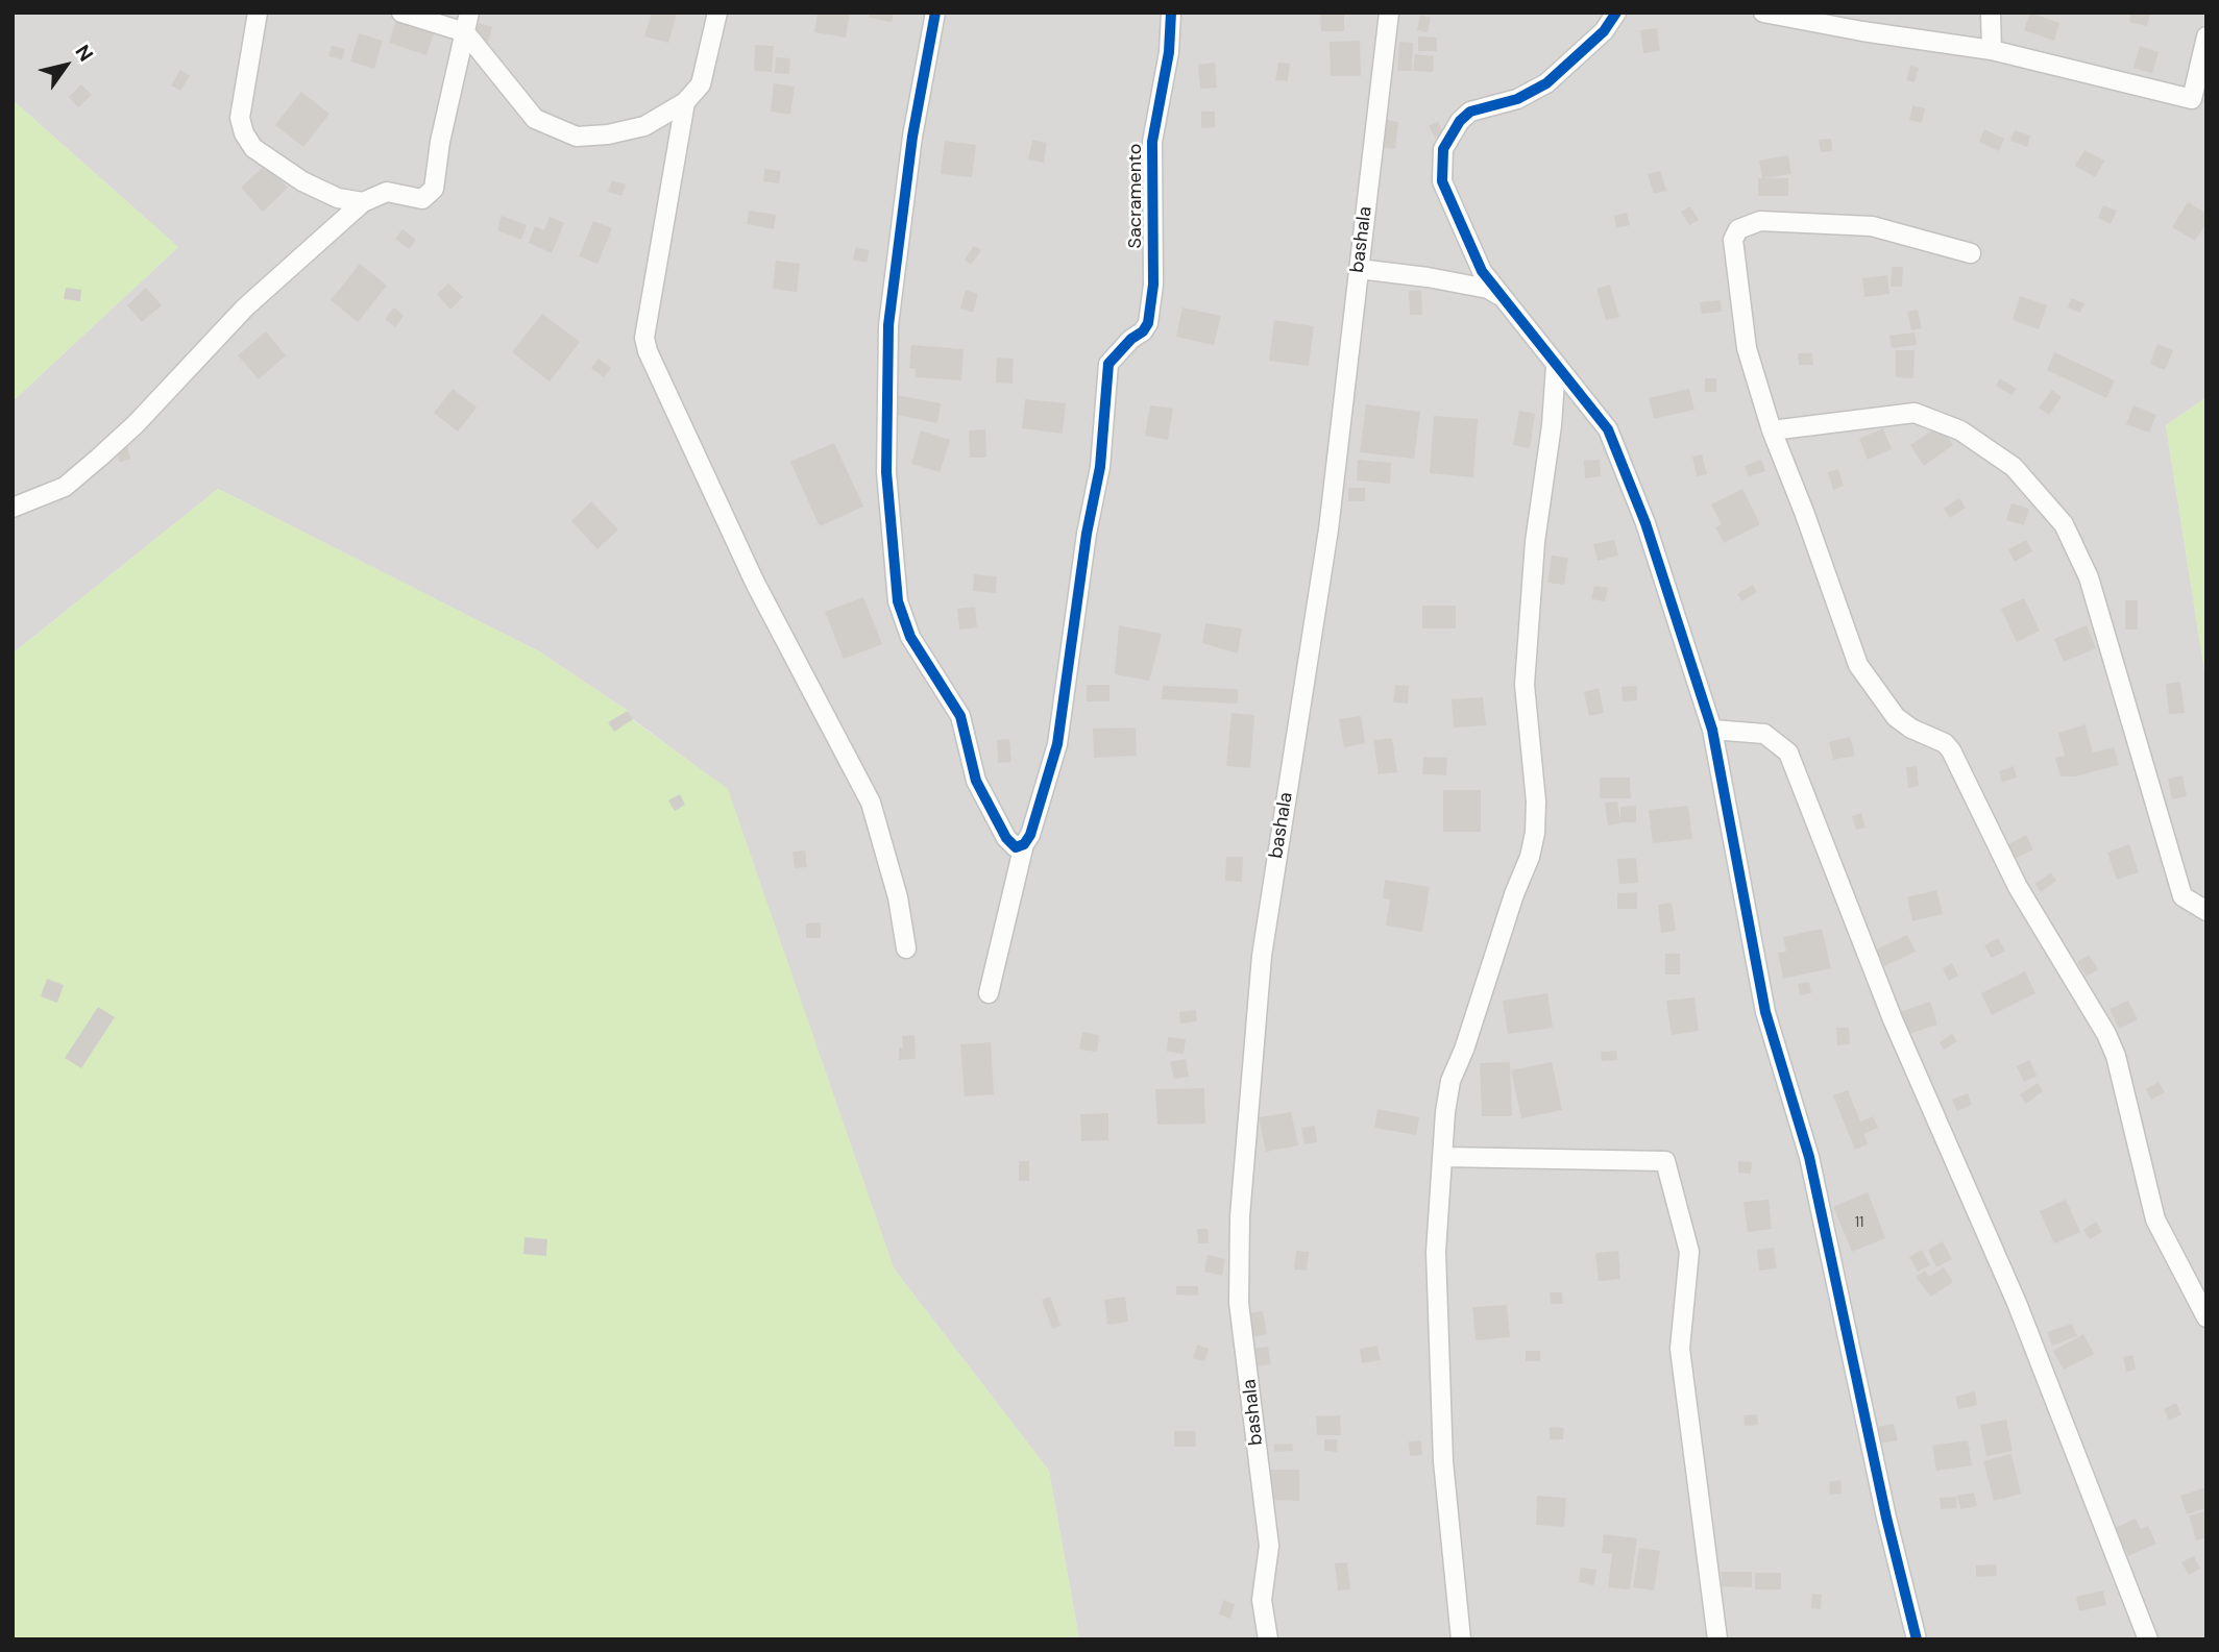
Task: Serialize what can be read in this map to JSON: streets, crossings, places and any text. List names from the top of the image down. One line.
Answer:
{"streets":{"street":["Sacramento","bashala"]},"house_numbers":["11"],"north":"top right"}
